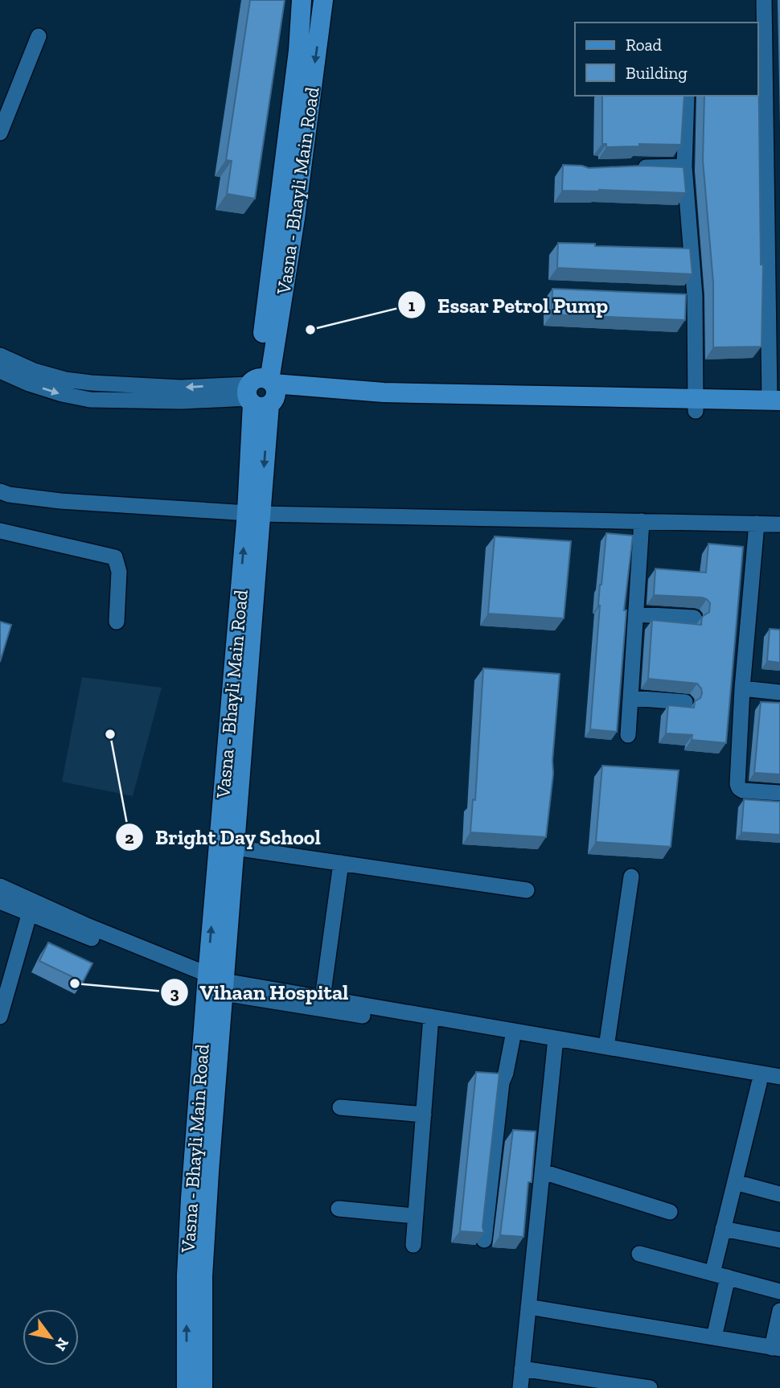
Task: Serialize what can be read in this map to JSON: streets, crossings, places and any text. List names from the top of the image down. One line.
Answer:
{"streets":{"main road":["Vasna - Bhayli Main Road"]},"places":["Essar Petrol Pump","Bright Day School","Vihaan Hospital"],"legend":["Road","Building"],"north":"bottom right"}
